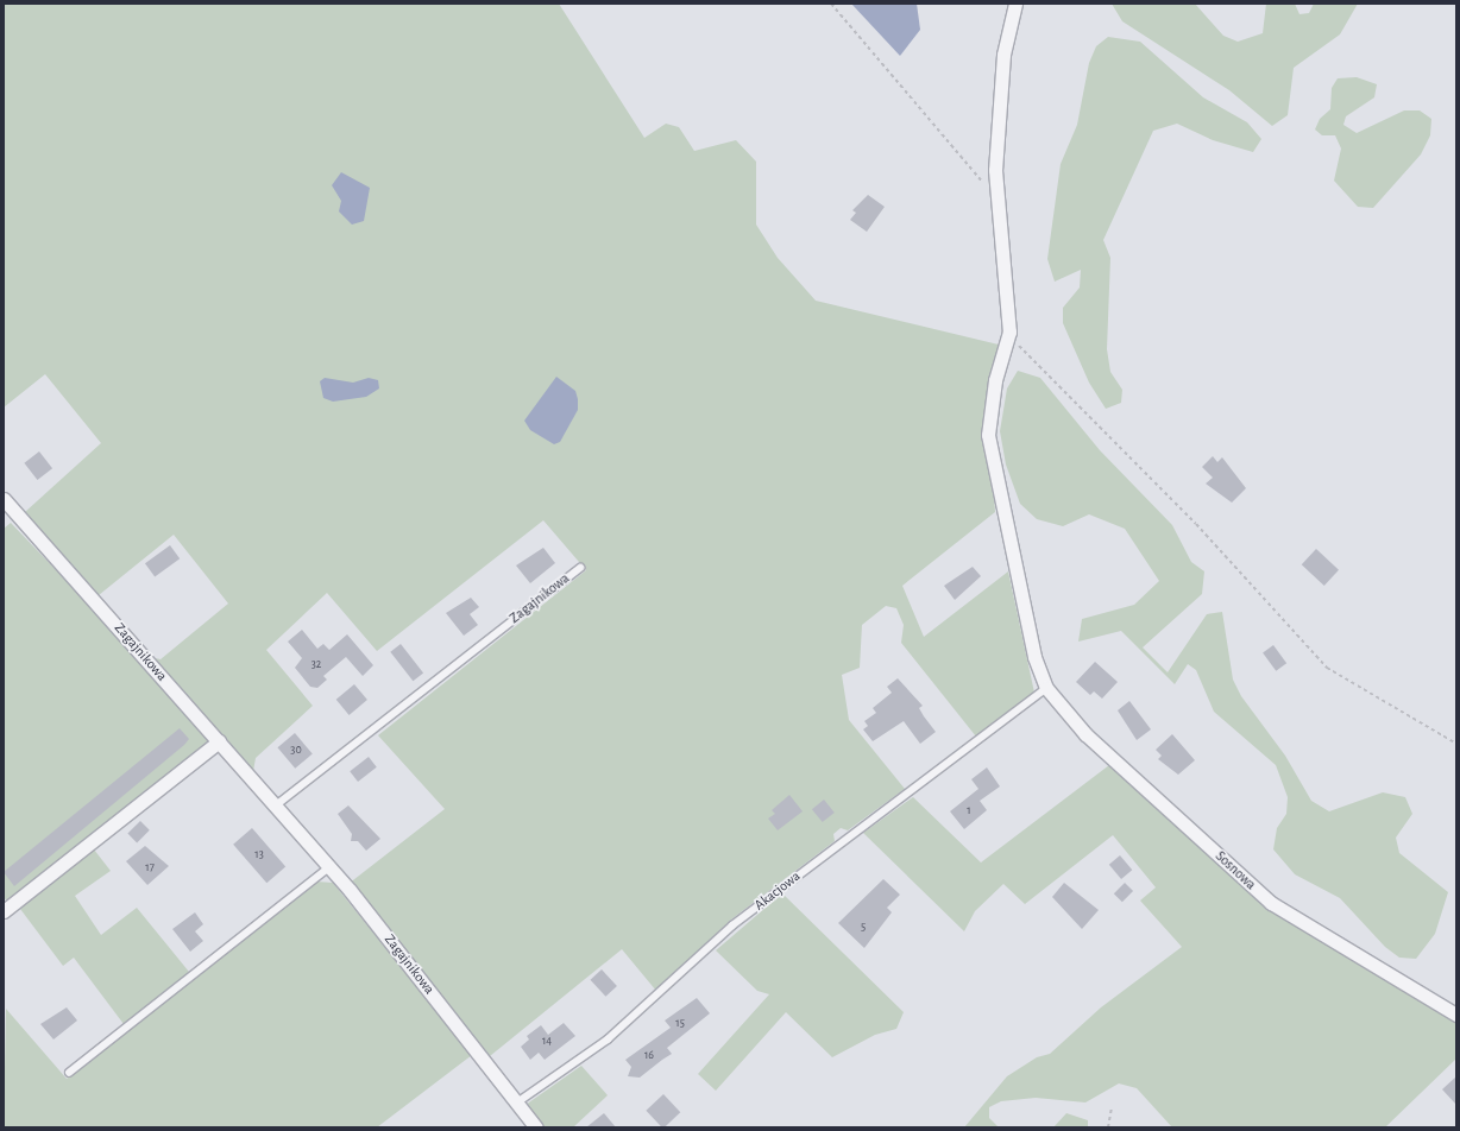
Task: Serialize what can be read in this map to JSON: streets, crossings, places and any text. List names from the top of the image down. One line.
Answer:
{"streets":{"street":["Zagajnikowa","Sosnowa"],"lane":["Akacjowa"]},"crossings":[["Zagajnikowa","Akacjowa"],["Sosnowa","Akacjowa"]],"house_numbers":["32","30","1","13","17","5","15","14","16"]}
